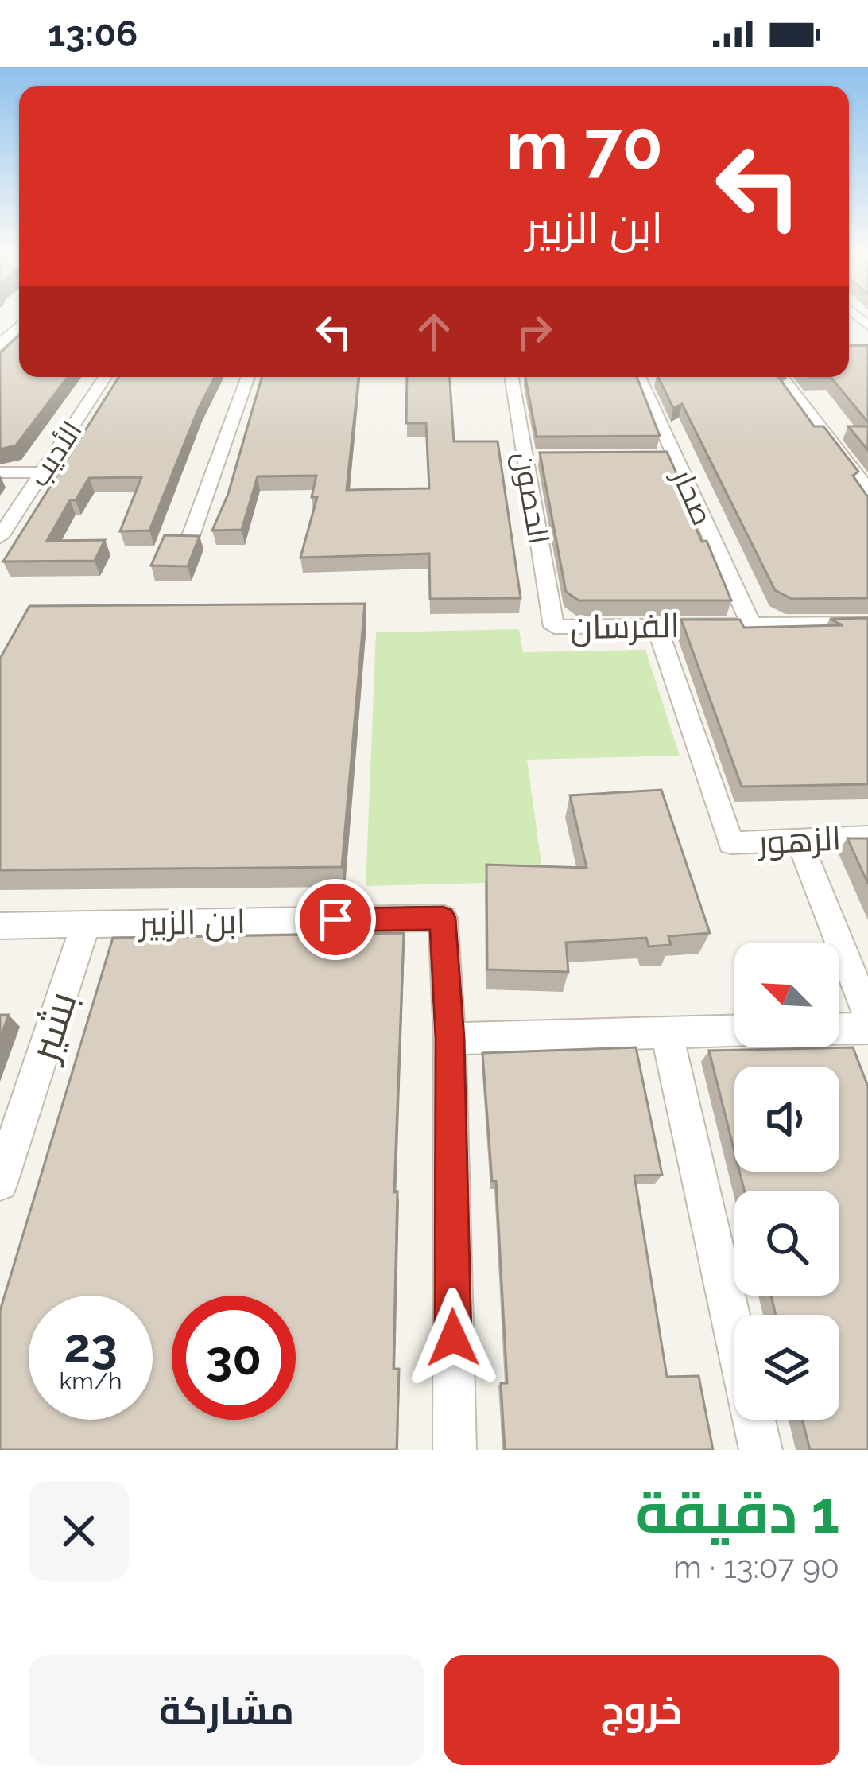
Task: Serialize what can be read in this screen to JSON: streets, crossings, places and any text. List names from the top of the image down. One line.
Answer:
{"streets":{"street":["الأديب","صحار","الحصون","الفرسان","الزهور","ابن الزبير","بشير"]},"crossings":[["صحار","الفرسان"],["الحصون","الفرسان"],["الفرسان","الزهور"],["ابن الزبير","بشير"]],"north":"top left","page":{"status":"13:06","turn":["70 m","ابن الزبير"],"speed":"23 km/h","limit":"30","heading":["1 دقيقة","90 m · 13:07"],"buttons":["خروج","مشاركة"]}}
